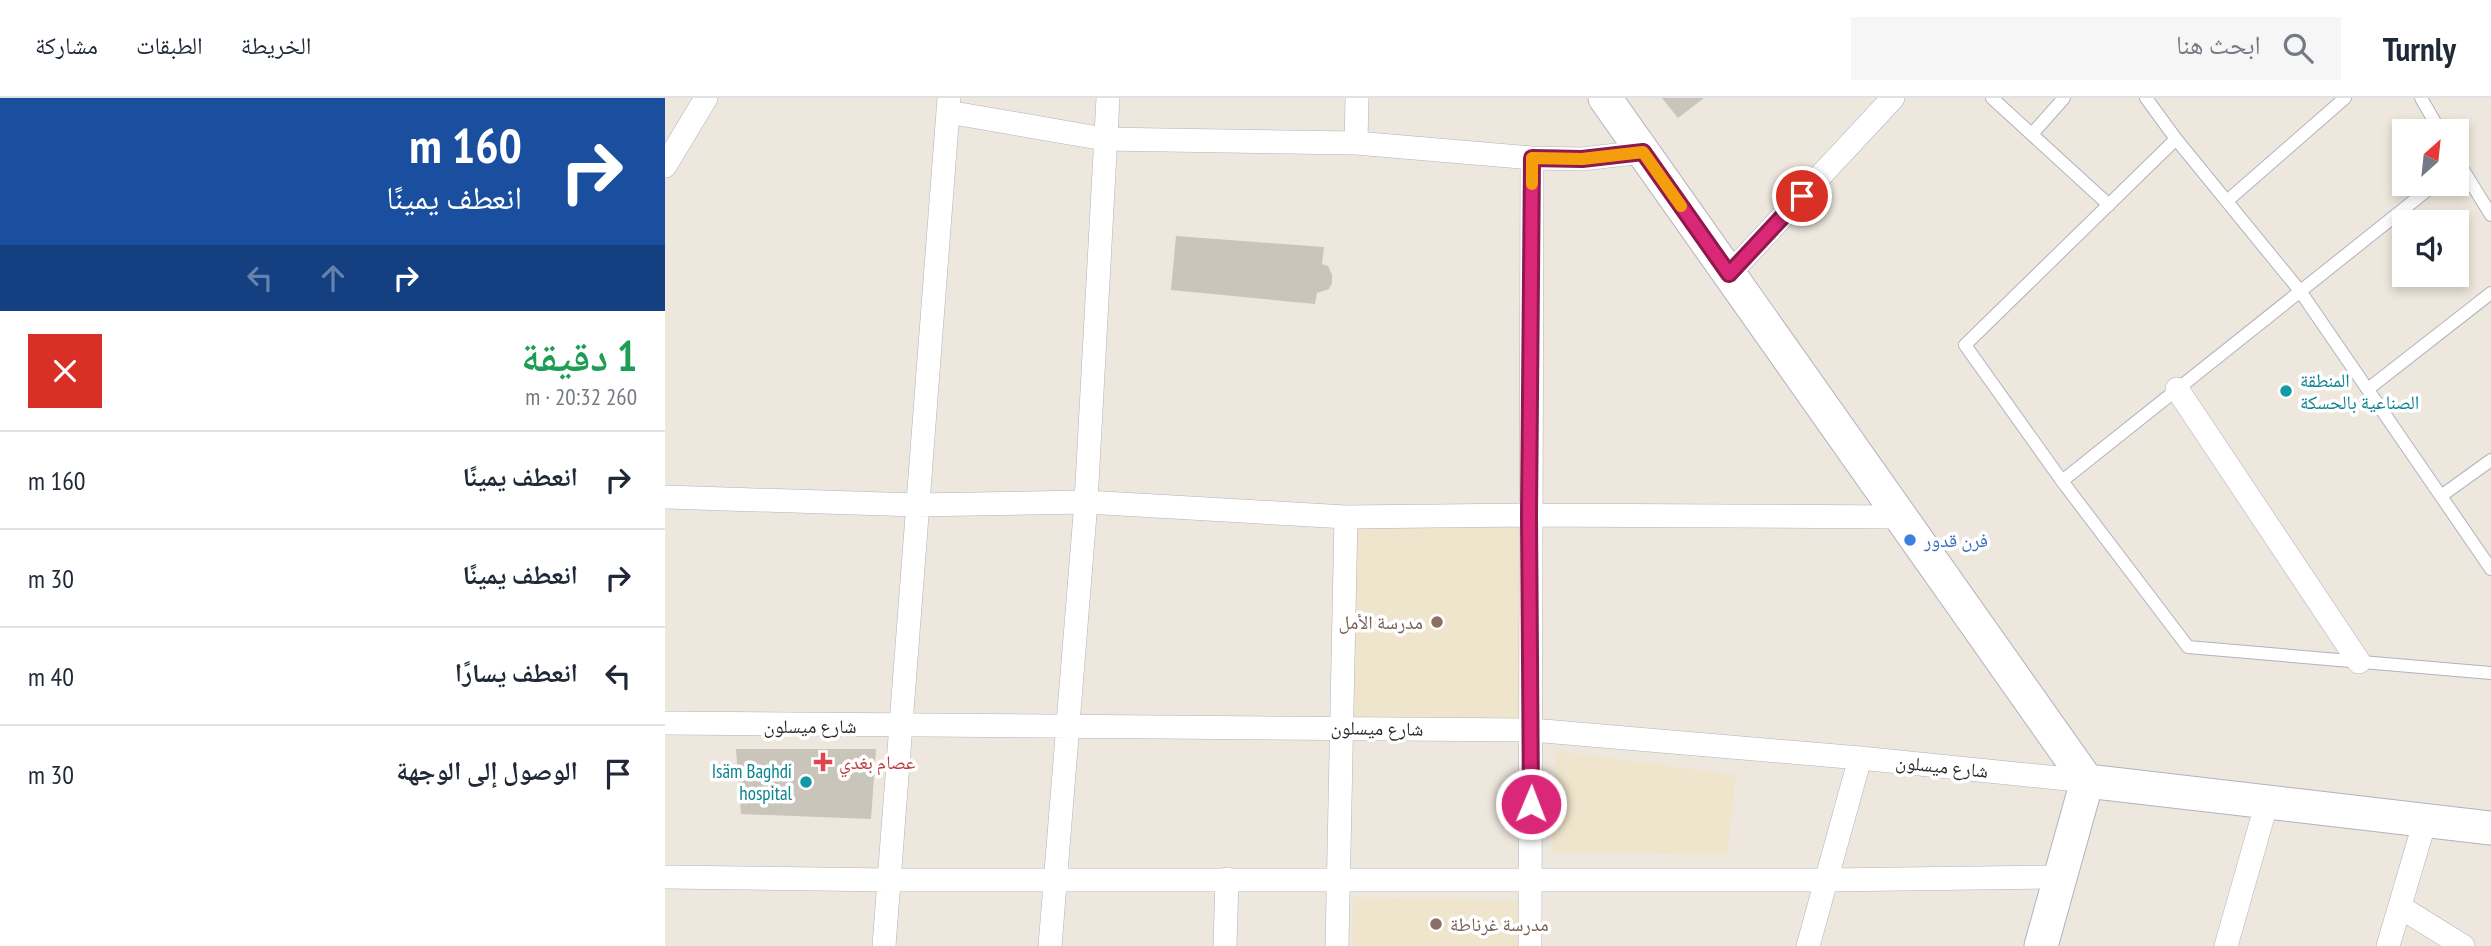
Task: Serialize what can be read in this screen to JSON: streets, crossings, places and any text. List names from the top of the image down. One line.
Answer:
{"streets":{"street":["شارع ميسلون"]},"places":{"other":["المنطقة الصناعية بالحسكة","فرن قدور","مدرسة الأمل","Isäm Baghdi hospital","مدرسة غرناطة"],"health":["عصام بغدي"]},"north":"top right","page":{"header":"Turnly","search":"ابحث هنا","nav":["الخريطة","الطبقات","مشاركة"],"turn":["160 m","انعطف يمينًا"],"heading":["1 دقيقة","260 m · 20:32"],"list":[{"name":"انعطف يمينًا","value":"160 m"},{"name":"انعطف يمينًا","value":"30 m"},{"name":"انعطف يسارًا","value":"40 m"},{"name":"الوصول إلى الوجهة","value":"30 m"}]}}
